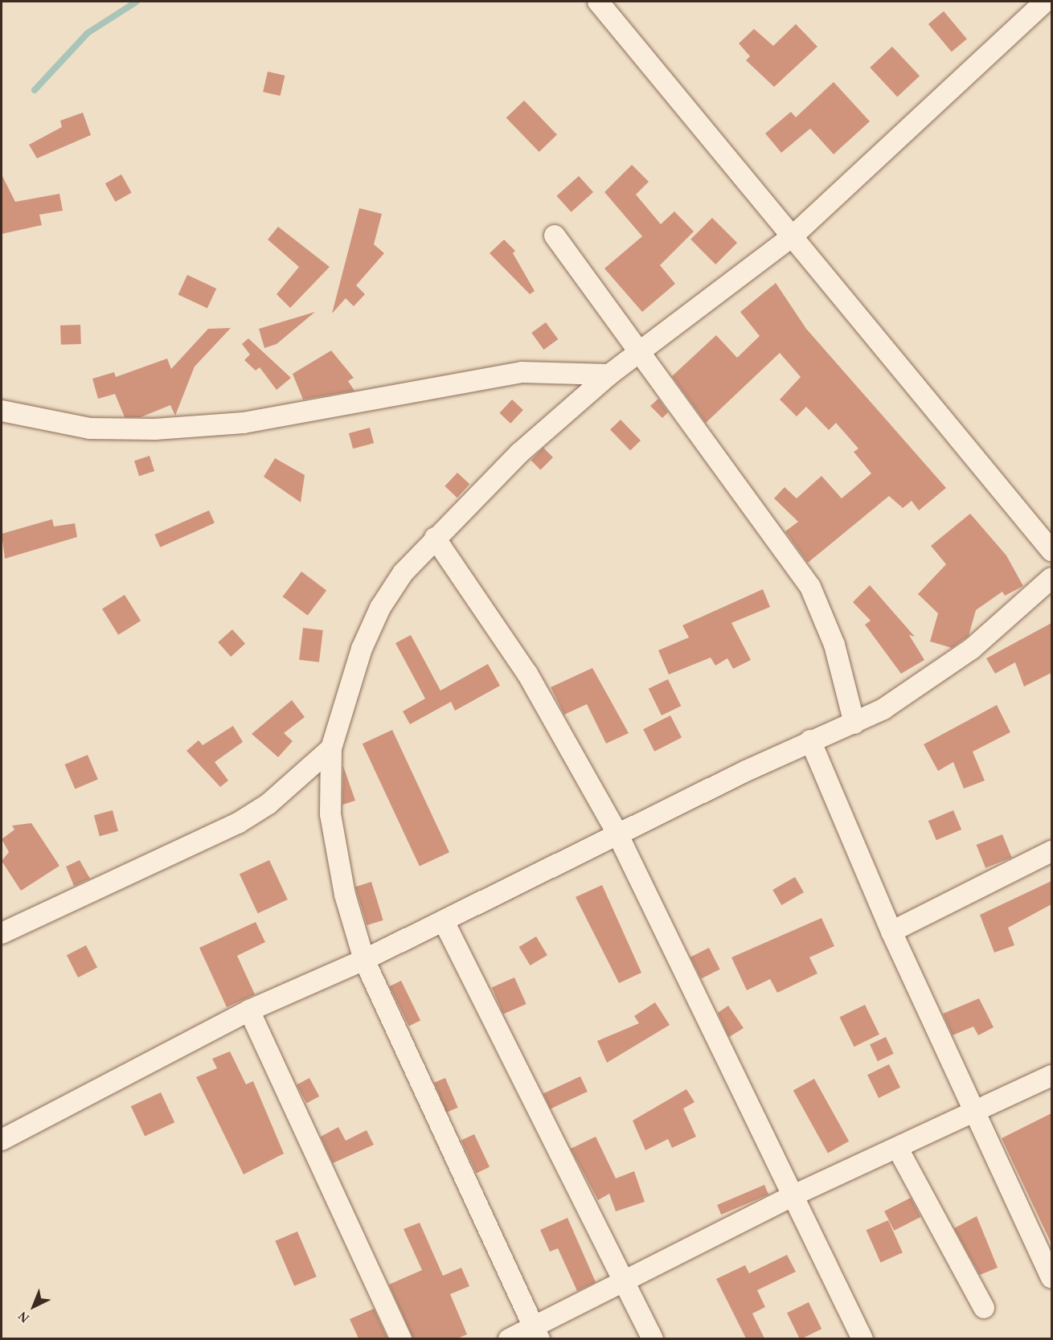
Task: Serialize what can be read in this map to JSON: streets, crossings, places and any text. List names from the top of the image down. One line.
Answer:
{"north":"bottom left"}
